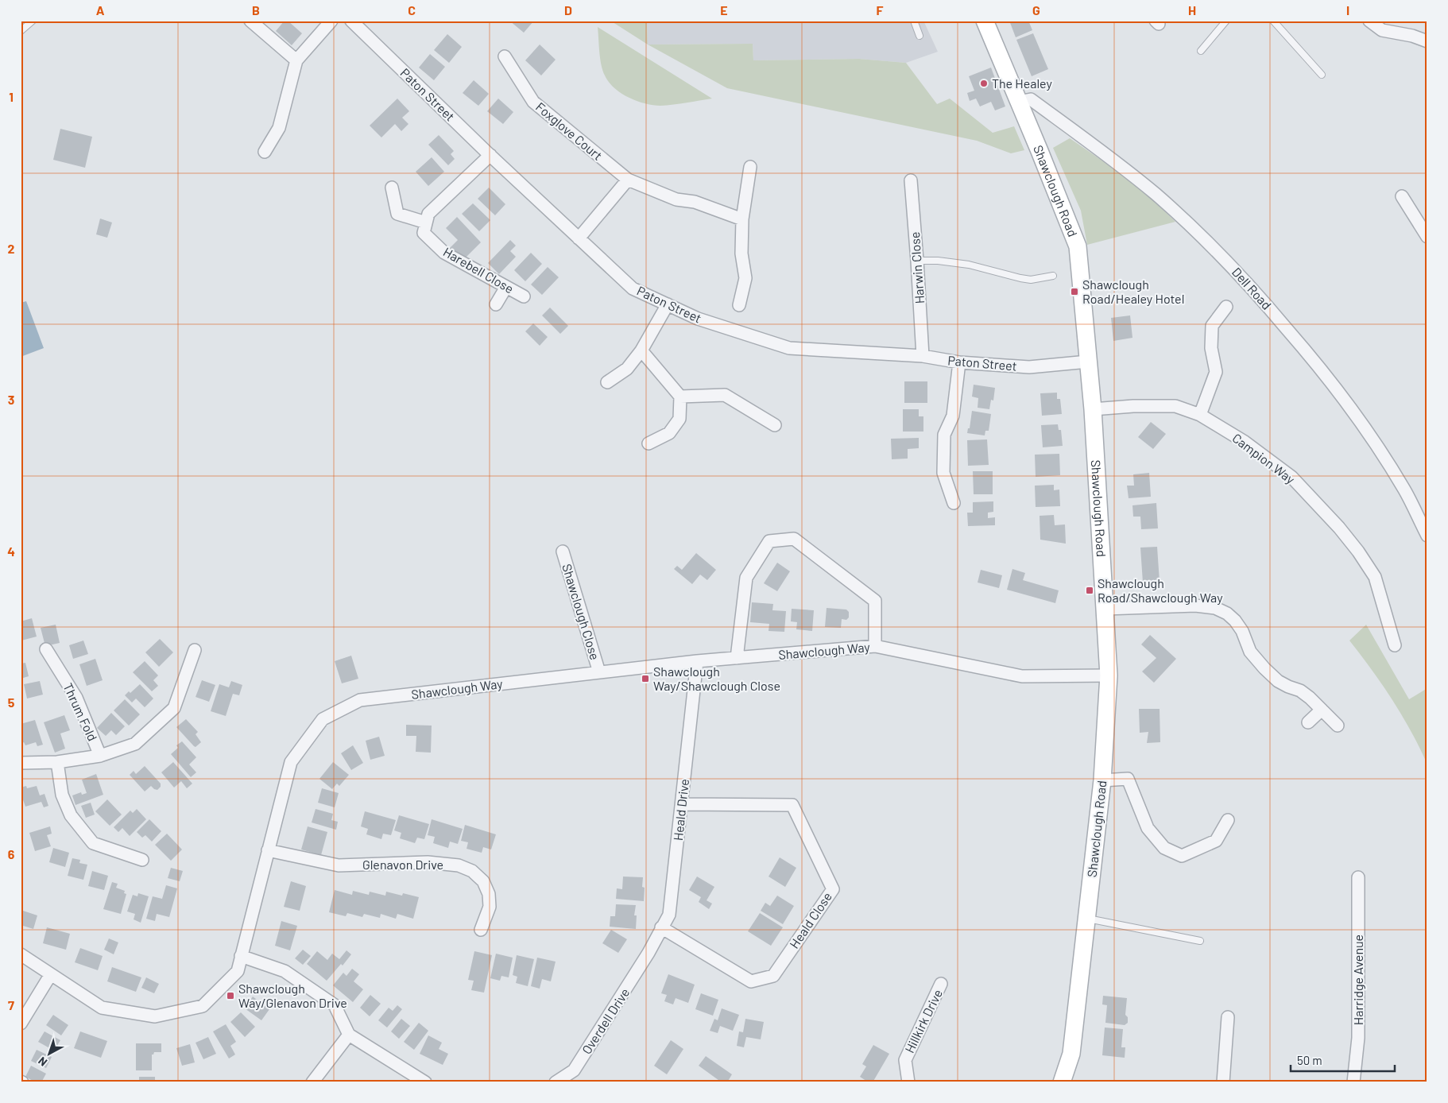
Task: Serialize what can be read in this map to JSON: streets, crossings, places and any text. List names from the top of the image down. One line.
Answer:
{"streets":{"main road":["Shawclough Road"],"street":["Paton Street","Foxglove Court","Harwin Close","Harebell Close","Dell Road","Campion Way","Shawclough Close","Shawclough Way","Thrum Fold","Heald Drive","Glenavon Drive","Heald Close","Harridge Avenue","Overdell Drive","Hillkirk Drive"]},"crossings":[["Paton Street","Shawclough Road"],["Paton Street","Harwin Close"],["Shawclough Road","Dell Road"],["Shawclough Road","Campion Way"],["Shawclough Road","Shawclough Way"],["Shawclough Close","Shawclough Way"],["Shawclough Way","Heald Drive"],["Shawclough Way","Glenavon Drive"],["Heald Drive","Heald Close"],["Heald Drive","Overdell Drive"]],"places":{"other":["The Healey"],"transit":["Shawclough Road/Healey Hotel","Shawclough Road/Shawclough Way","Shawclough Way/Shawclough Close","Shawclough Way/Glenavon Drive"]},"scale_bar":"50 m","north":"bottom left","grid":{"columns":["A","B","C","D","E","F","G","H","I"],"rows":["1","2","3","4","5","6","7"]}}
